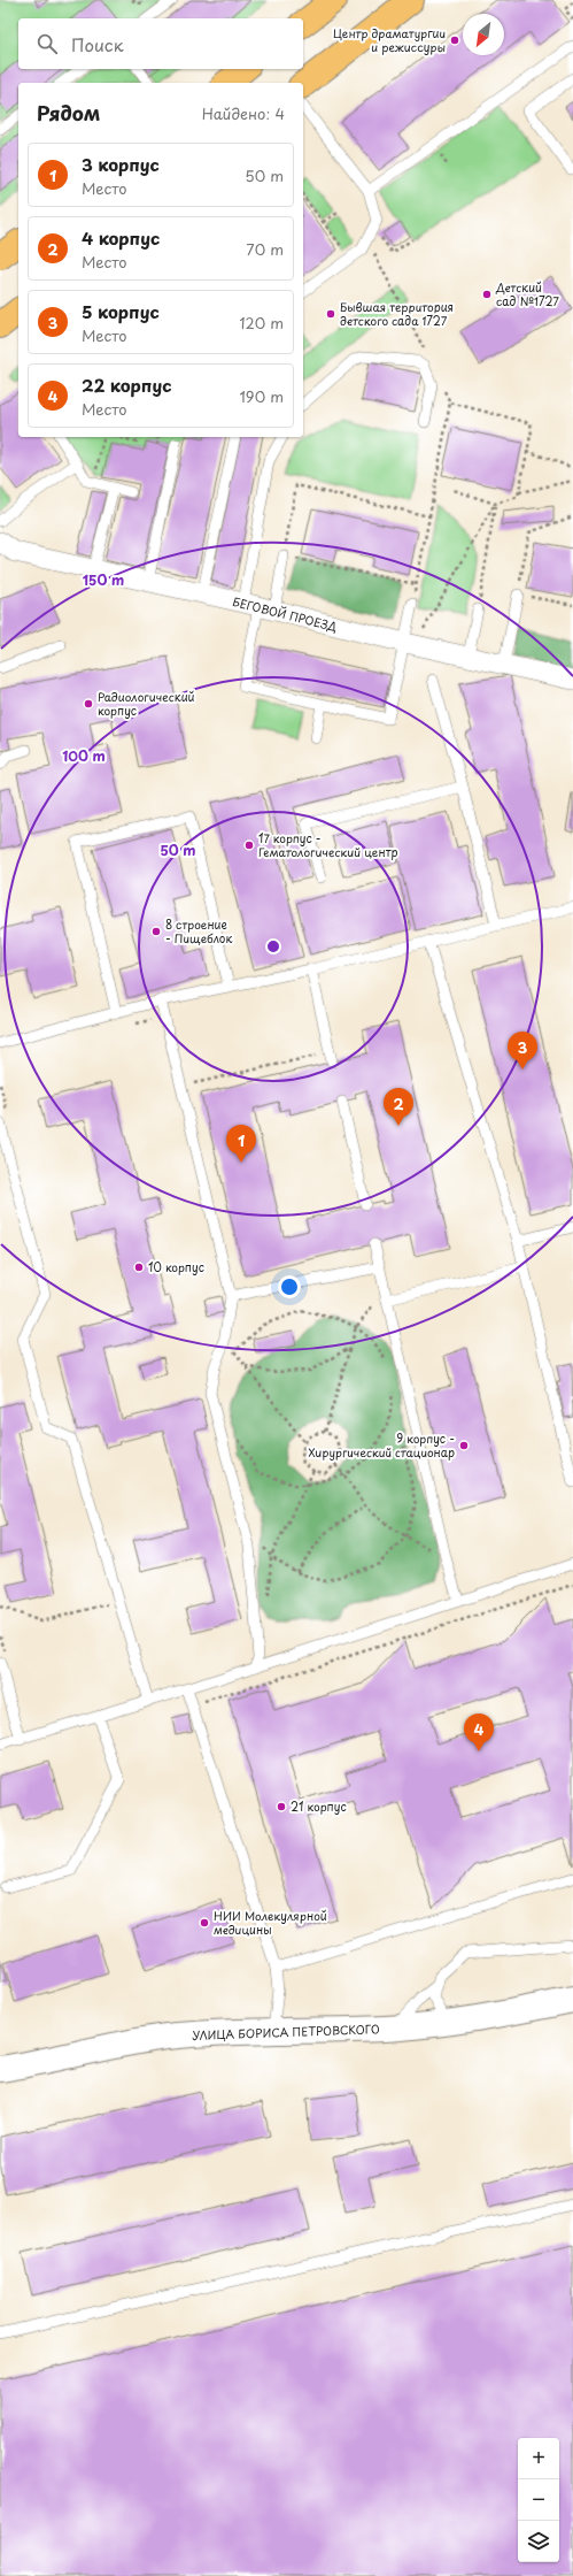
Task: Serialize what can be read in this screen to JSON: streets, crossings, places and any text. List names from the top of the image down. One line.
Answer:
{"streets":{"street":["БЕГОВОЙ ПРОЕЗД","УЛИЦА БОРИСА ПЕТРОВСКОГО"]},"places":["Центр драматургии и режиссуры","Детский сад №1727","Бывшая территория детского сада 1727","Радиологический корпус","17 корпус - Гематологический центр","8 строение - Пищеблок","10 корпус","9 корпус - Хирургический стационар","21 корпус","НИИ Молекулярной медицины"],"north":"bottom left","page":{"search":"Поиск","heading":["Рядом","Найдено: 4"],"list":[{"mark":"1","name":"3 корпус","note":"Место","value":"50 m"},{"mark":"2","name":"4 корпус","note":"Место","value":"70 m"},{"mark":"3","name":"5 корпус","note":"Место","value":"120 m"},{"mark":"4","name":"22 корпус","note":"Место","value":"190 m"}],"pins":["3","2","1","4"],"map_buttons":["+","−"]},"rings":["150 m","100 m","50 m"]}
